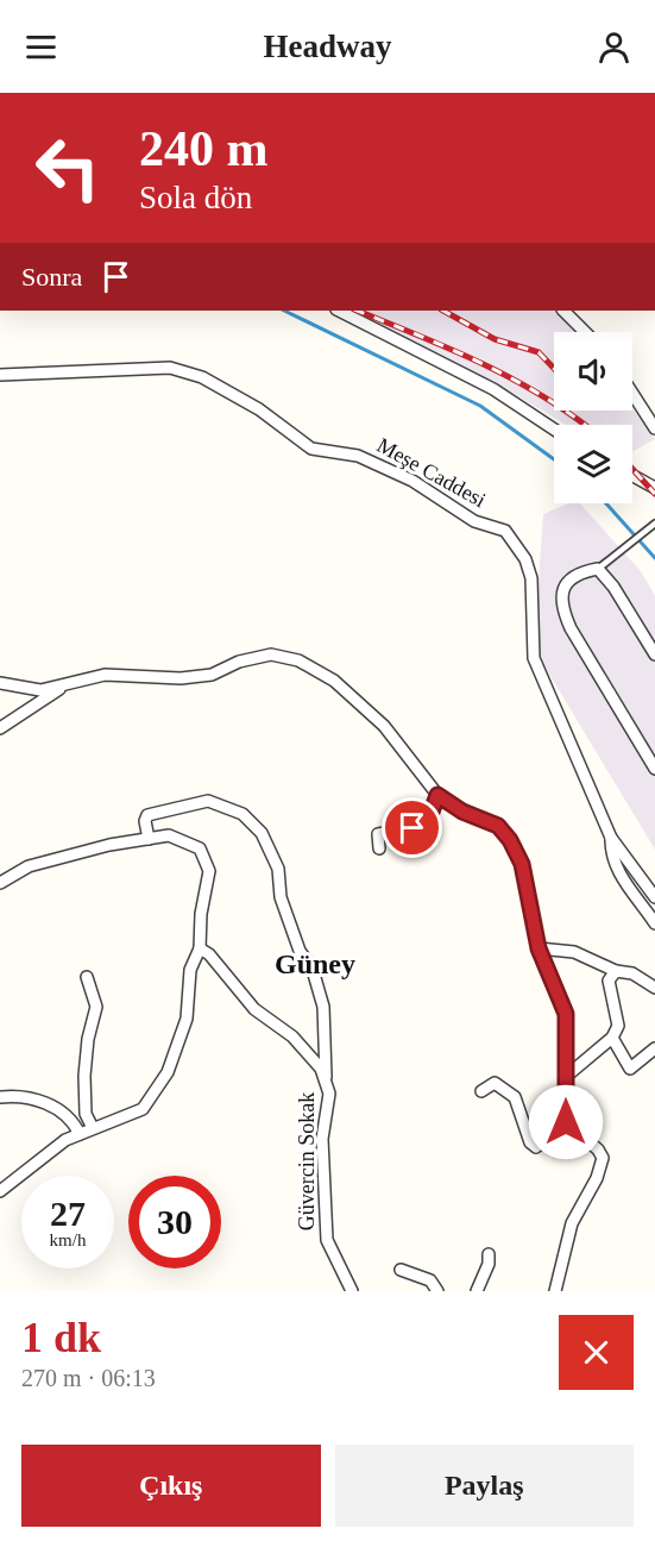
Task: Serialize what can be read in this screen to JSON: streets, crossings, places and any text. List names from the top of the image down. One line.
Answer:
{"streets":{"street":["Meşe Caddesi","Güvercin Sokak"]},"districts":["Güney"],"page":{"header":"Headway","turn":["240 m","Sola dön"],"then":"Sonra","speed":"27 km/h","limit":"30","heading":["1 dk","270 m · 06:13"],"buttons":["Çıkış","Paylaş"]}}
